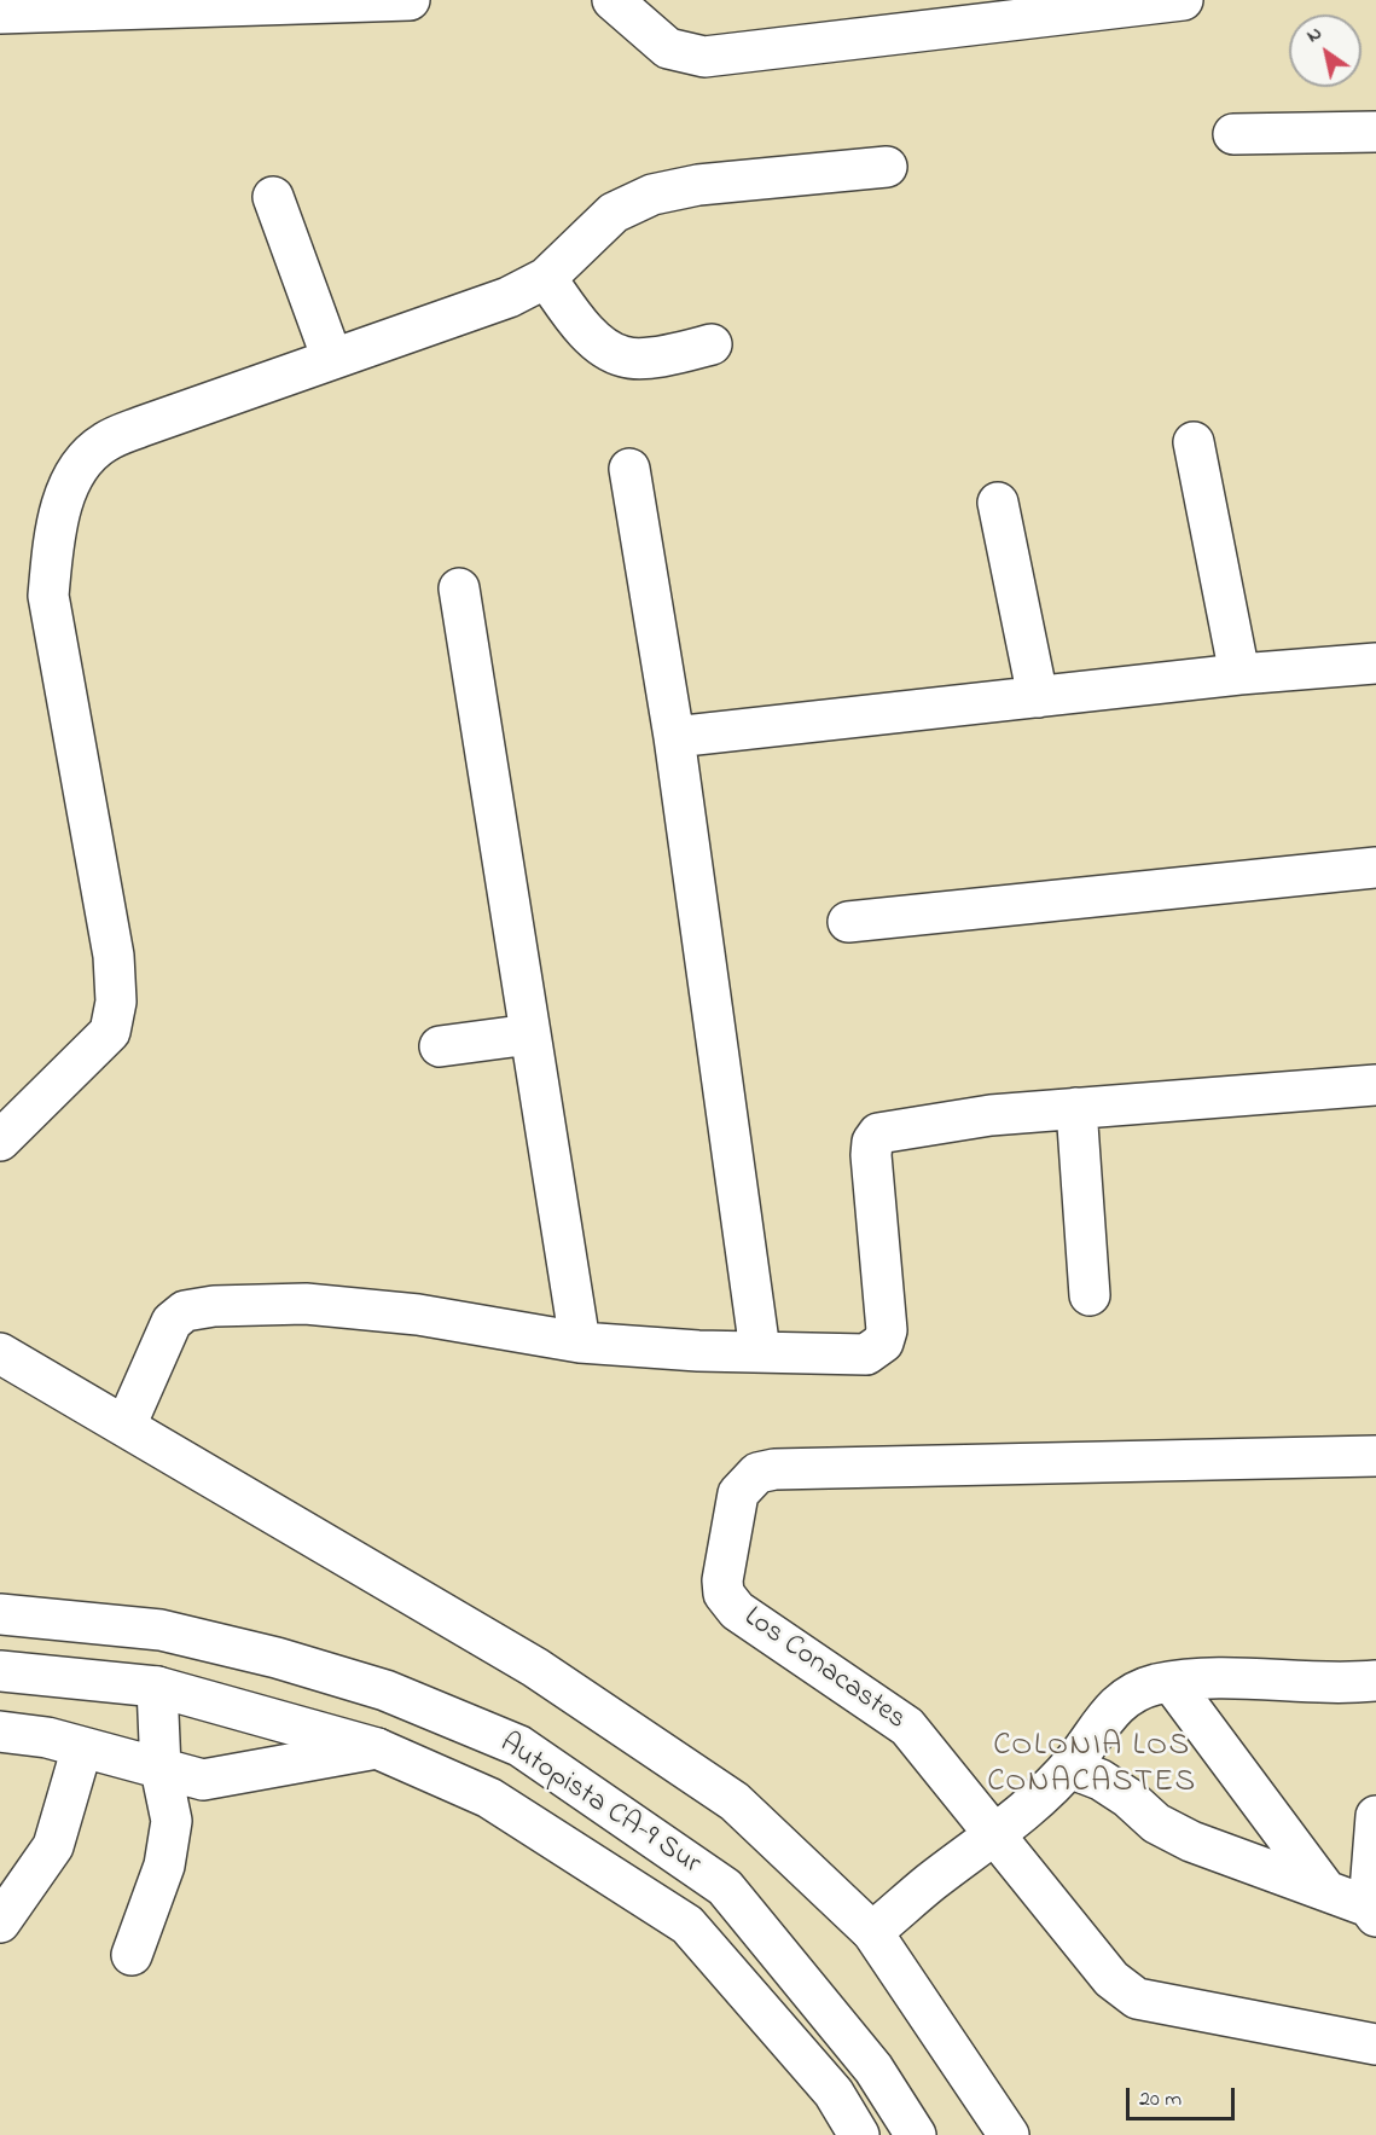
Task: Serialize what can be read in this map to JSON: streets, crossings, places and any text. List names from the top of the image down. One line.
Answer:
{"streets":{"main road":["Los Conacastes","Autopista CA-9 Sur"]},"districts":["COLONIA LOS CONACASTES"],"scale_bar":"20 m","north":"top left"}
